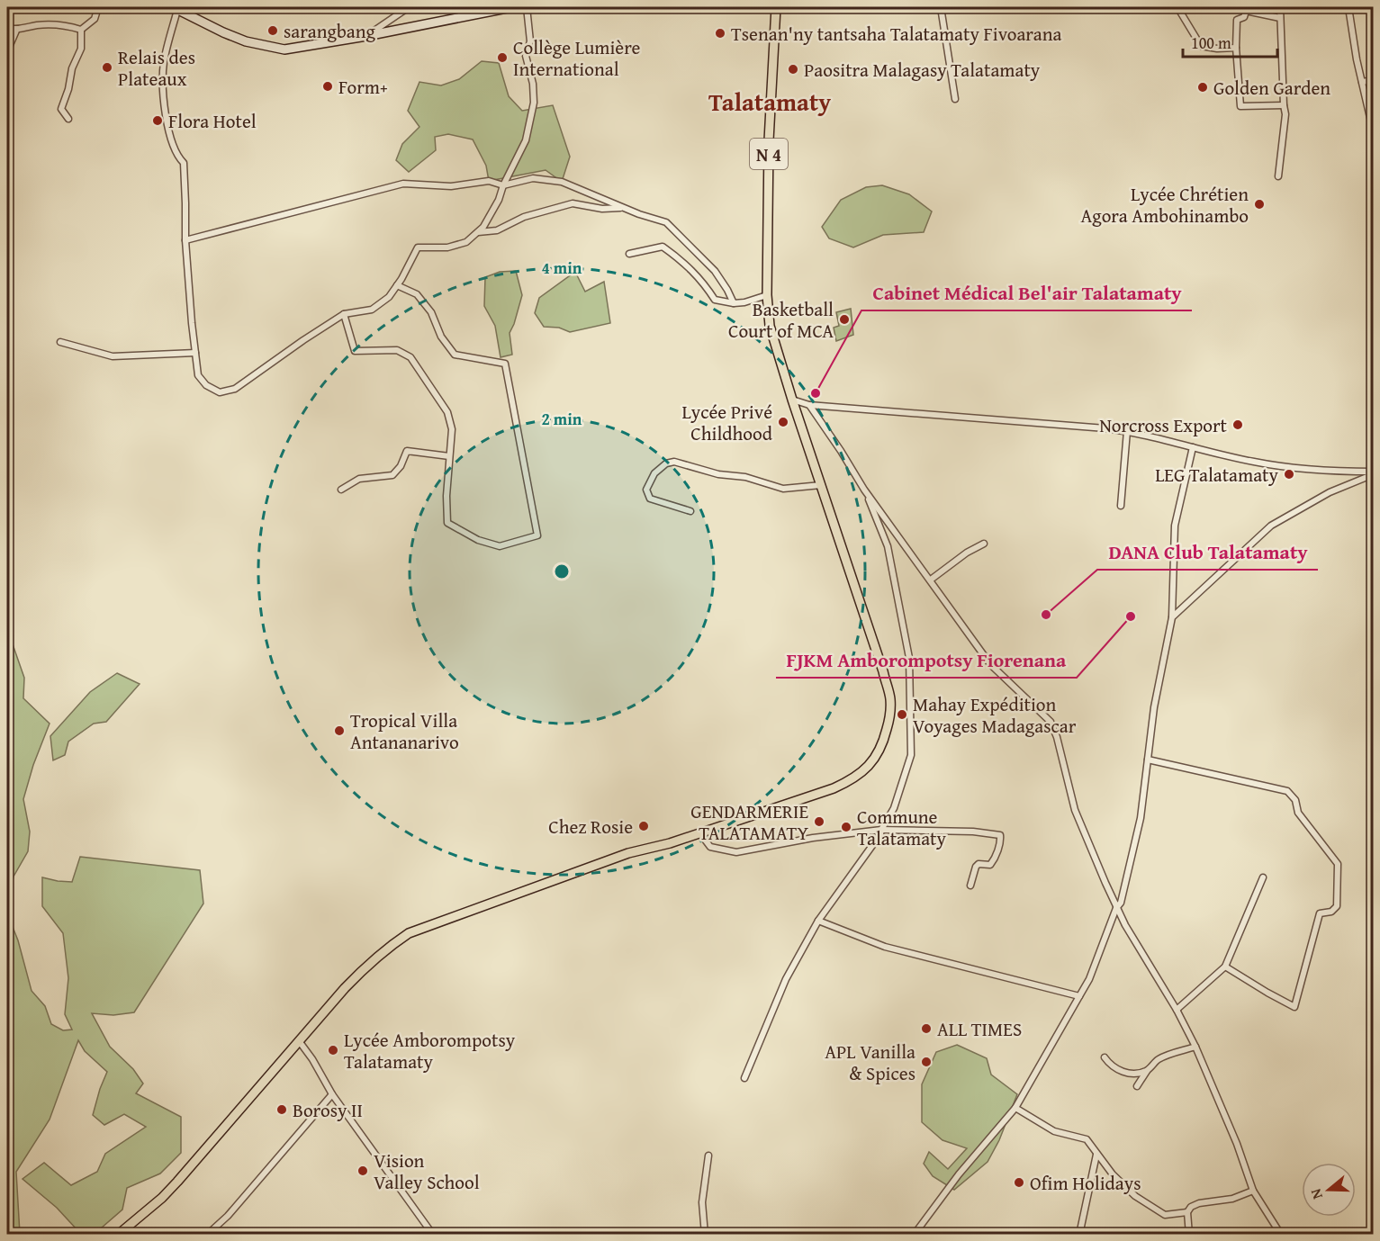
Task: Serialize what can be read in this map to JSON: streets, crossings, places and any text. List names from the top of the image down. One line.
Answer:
{"streets":{"main road":["N 4"]},"districts":["Talatamaty"],"places":["sarangbang","Tsenan'ny tantsaha Talatamaty Fivoarana","Collège Lumière International","Relais des Plateaux","Paositra Malagasy Talatamaty","Form+","Golden Garden","Flora Hotel","Lycée Chrétien Agora Ambohinambo","Basketball Court of MCA","Cabinet Médical Bel'air Talatamaty","Lycée Privé Childhood","Norcross Export","LEG Talatamaty","DANA Club Talatamaty","FJKM Amborompotsy Fiorenana","Mahay Expédition Voyages Madagascar","Tropical Villa Antananarivo","GENDARMERIE TALATAMATY","Chez Rosie","Commune Talatamaty","ALL TIMES","Lycée Amborompotsy Talatamaty","APL Vanilla & Spices","Borosy II","Vision Valley School","Ofim Holidays"],"scale_bar":"100 m","north":"left","rings":["4 min","2 min"]}
